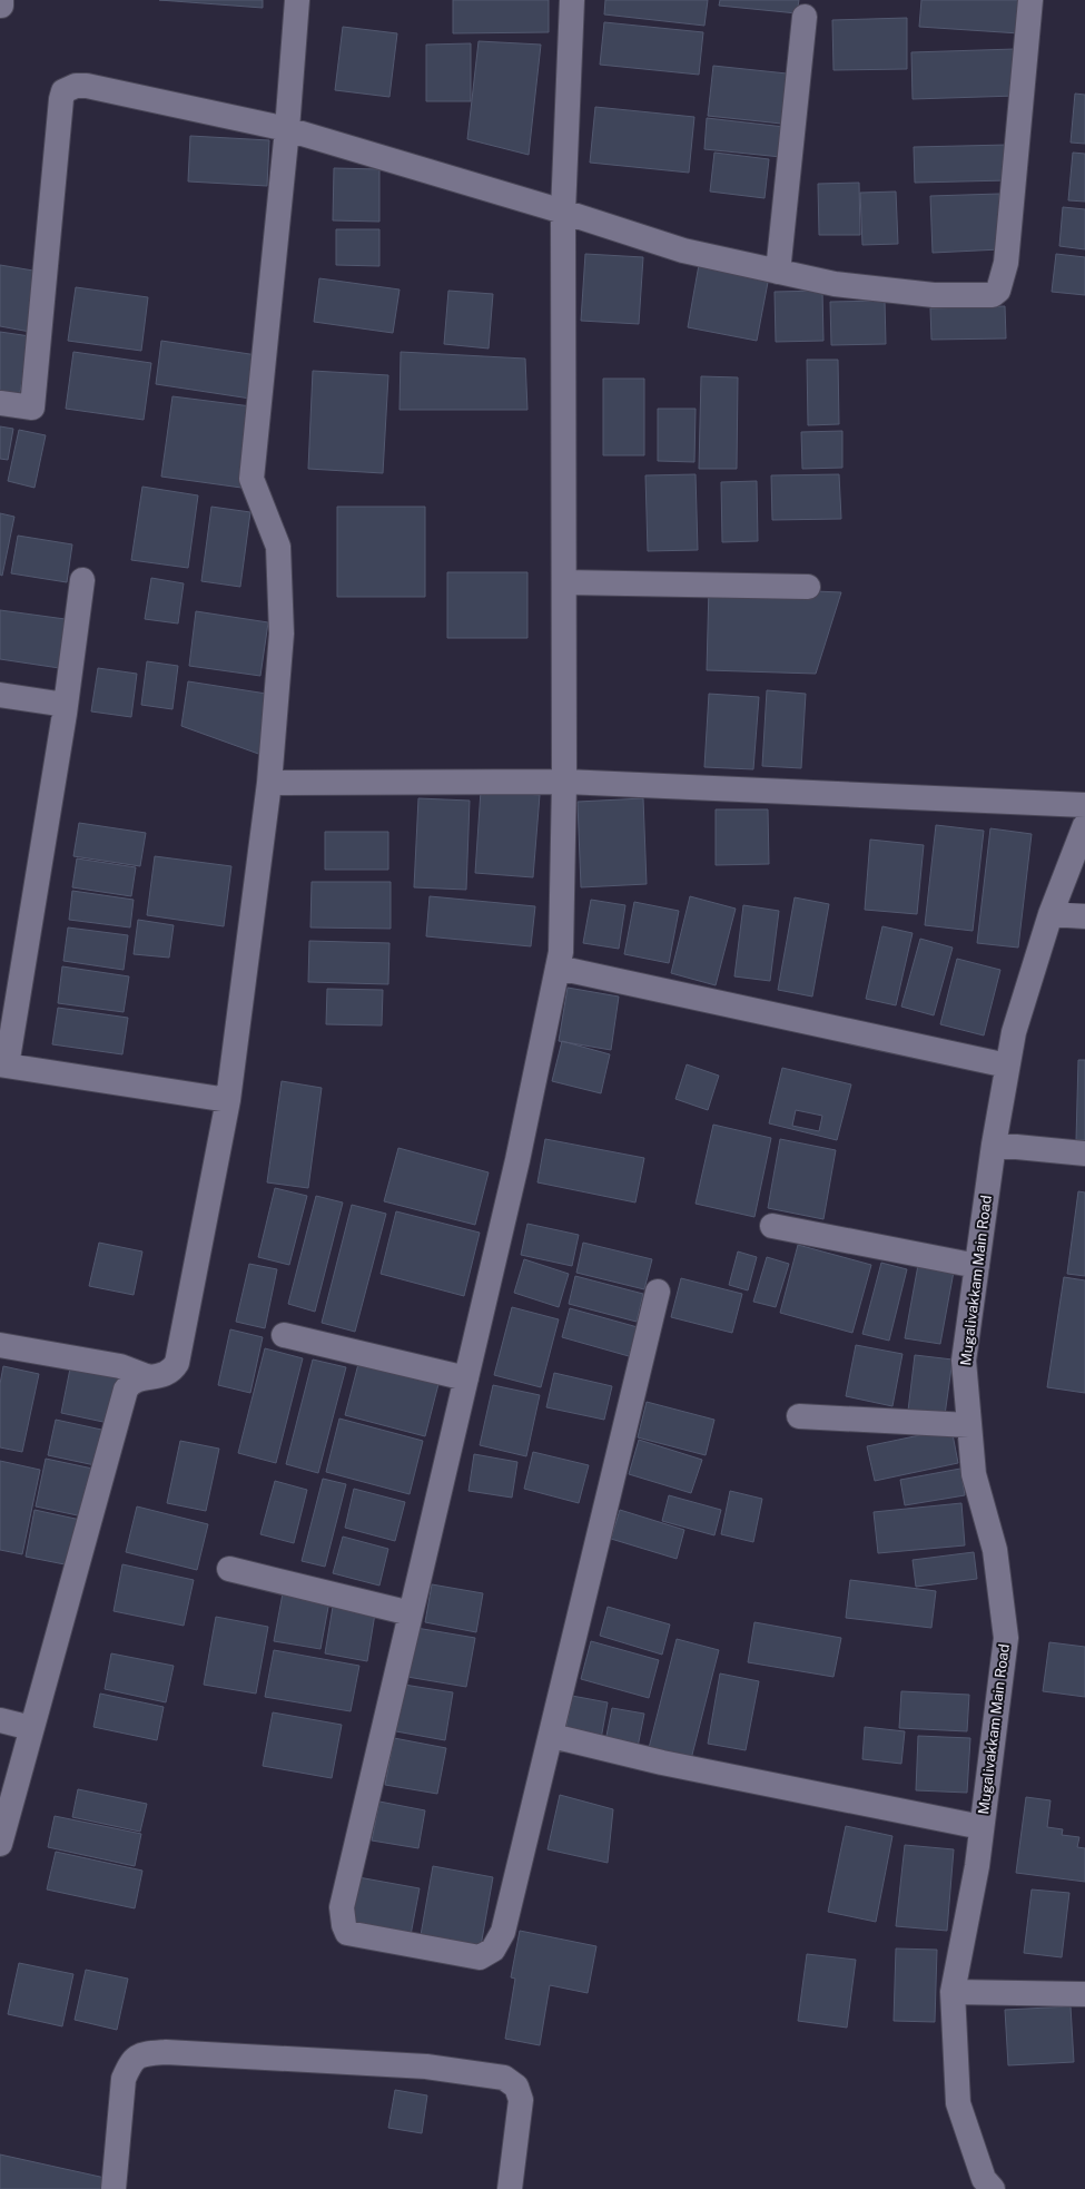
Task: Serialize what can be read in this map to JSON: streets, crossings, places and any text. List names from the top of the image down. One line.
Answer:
{"streets":{"street":["Mugalivakkam Main Road"]}}
